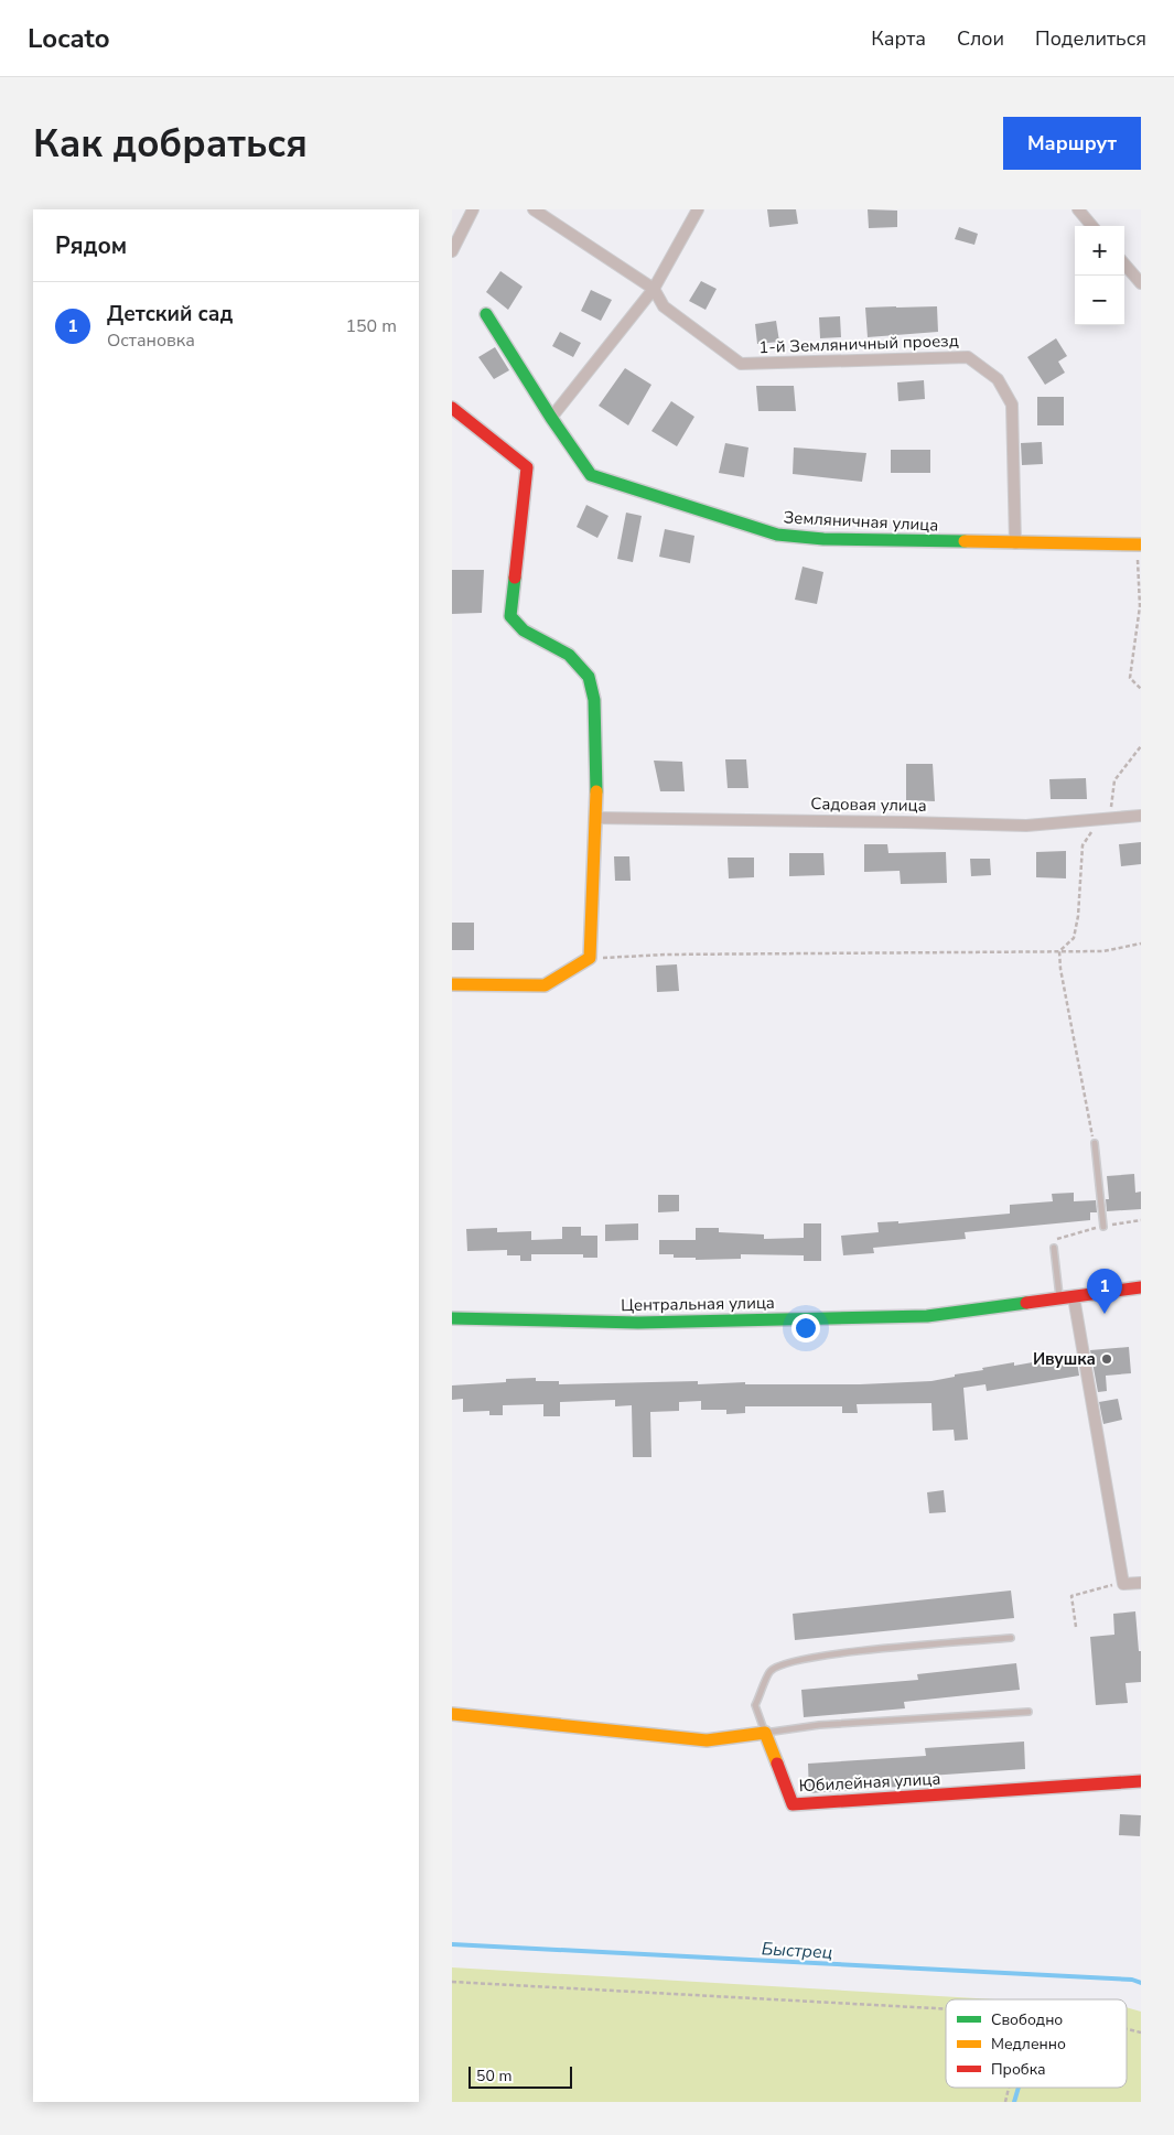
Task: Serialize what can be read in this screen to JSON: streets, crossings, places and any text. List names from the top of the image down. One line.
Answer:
{"streets":{"street":["1-й Земляничный проезд","Земляничная улица","Садовая улица","Центральная улица","Юбилейная улица"]},"crossings":[["1-й Земляничный проезд","Земляничная улица"]],"water":["Быстрец"],"places":["Ивушка"],"legend":["Свободно","Медленно","Пробка"],"scale_bar":"50 m","page":{"header":"Locato","nav":["Карта","Слои","Поделиться"],"buttons":"Маршрут","title":"Как добраться","heading":"Рядом","map_buttons":["+","−"],"list":[{"mark":"1","name":"Детский сад","note":"Остановка","value":"150 m"}],"pins":"1","scale":"50 m"}}
